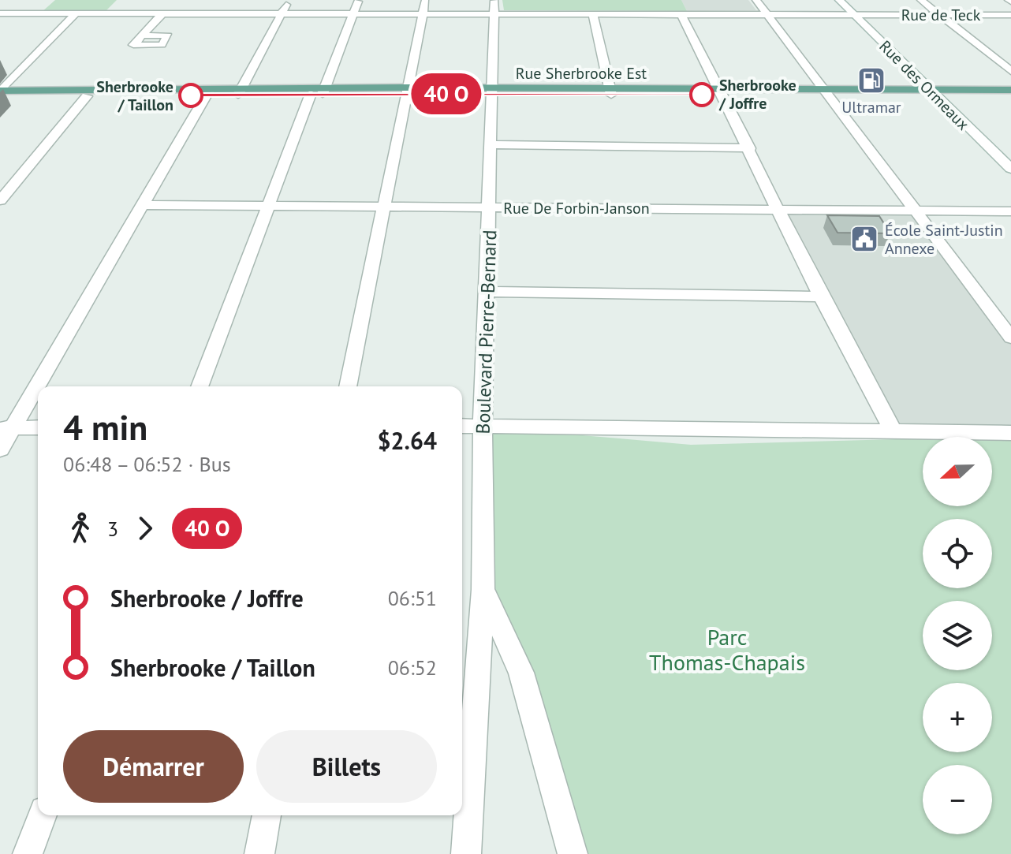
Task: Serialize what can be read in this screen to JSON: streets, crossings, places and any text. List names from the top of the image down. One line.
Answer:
{"streets":{"main road":["Rue Sherbrooke Est"],"street":["Rue de Teck","Rue des Ormeaux","Rue De Forbin-Janson","Boulevard Pierre-Bernard"]},"crossings":[["Rue de Teck","Rue des Ormeaux"],["Rue de Teck","Boulevard Pierre-Bernard"],["Rue Sherbrooke Est","Rue des Ormeaux"],["Rue Sherbrooke Est","Boulevard Pierre-Bernard"],["Rue De Forbin-Janson","Boulevard Pierre-Bernard"]],"parks":["Parc Thomas-Chapais"],"places":{"fuel station":["Ultramar"],"other":["Sherbrooke / Joffre","Sherbrooke / Taillon"],"public building":["École Saint-Justin Annexe"]},"north":"left","page":{"on_map":"40 O","heading":["4 min","06:48 – 06:52 · Bus","$2.64"],"map_buttons":["+","−"],"legs":["3","40 O"],"list":[{"name":"Sherbrooke / Joffre","value":"06:51"},{"name":"Sherbrooke / Taillon","value":"06:52"}],"buttons":["Démarrer","Billets"]}}
